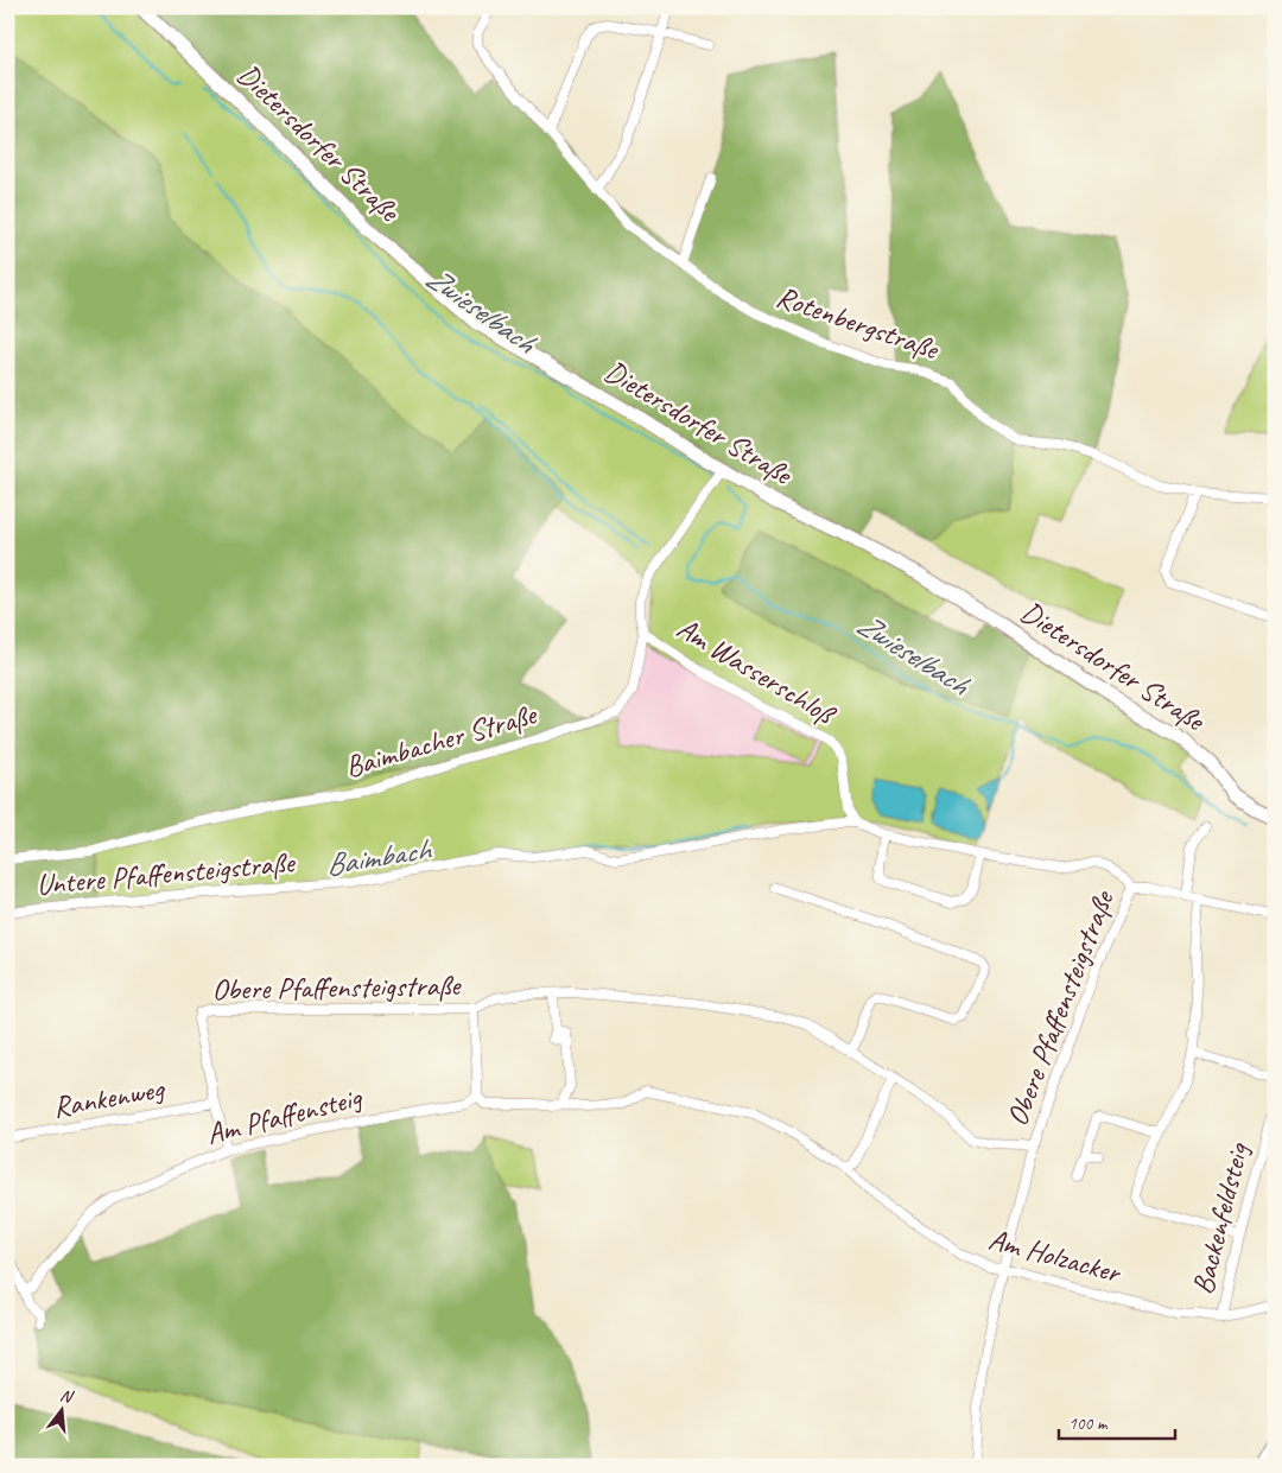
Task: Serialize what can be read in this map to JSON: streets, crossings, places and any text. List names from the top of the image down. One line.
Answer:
{"streets":{"street":["Dietersdorfer Straße","Rotenbergstraße","Am Wasserschloß","Baimbacher Straße","Untere Pfaffensteigstraße","Obere Pfaffensteigstraße","Rankenweg","Am Pfaffensteig","Backenfeldsteig","Am Holzacker"]},"crossings":[["Dietersdorfer Straße","Baimbacher Straße"],["Am Wasserschloß","Baimbacher Straße"],["Am Wasserschloß","Untere Pfaffensteigstraße"],["Obere Pfaffensteigstraße","Rankenweg"],["Obere Pfaffensteigstraße","Am Pfaffensteig"],["Obere Pfaffensteigstraße","Am Holzacker"],["Am Pfaffensteig","Am Holzacker"],["Backenfeldsteig","Am Holzacker"]],"water":["Zwieselbach","Baimbach"],"scale_bar":"100 m","north":"top"}
